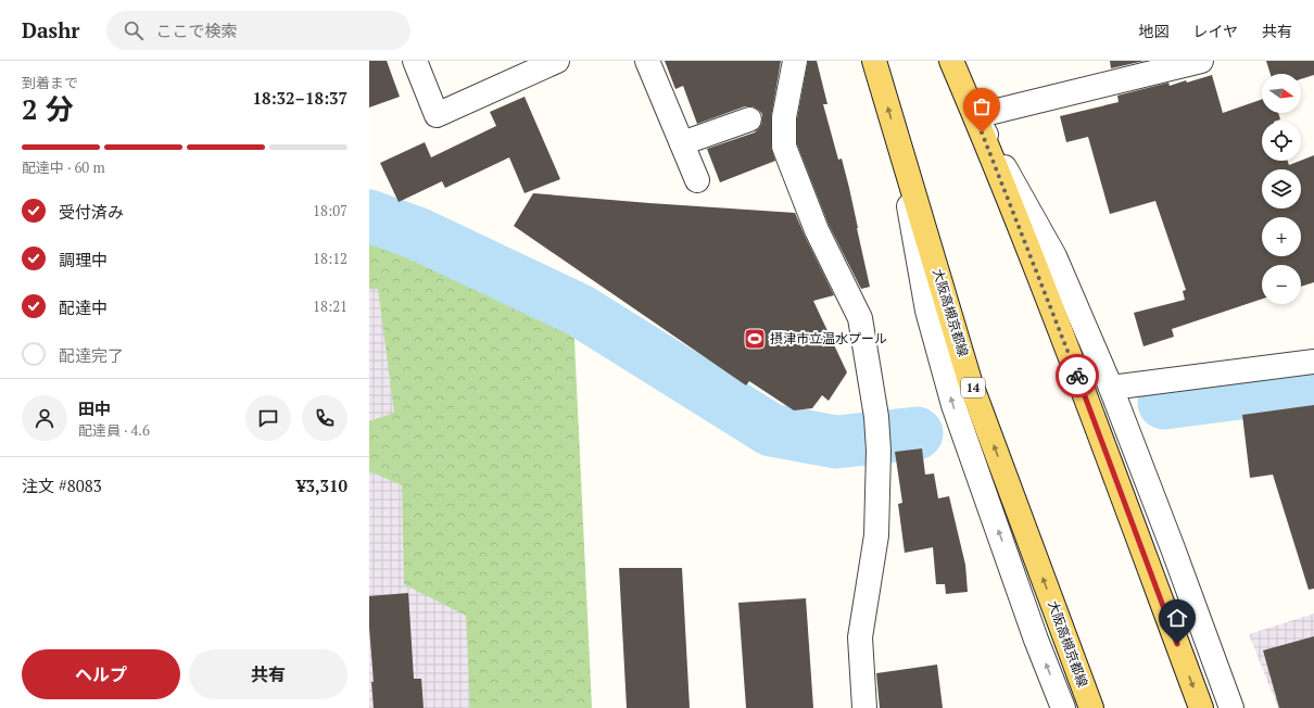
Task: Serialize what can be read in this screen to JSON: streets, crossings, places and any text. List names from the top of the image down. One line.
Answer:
{"streets":{"main road":["大阪高槻京都線","14"]},"places":{"sports":["摂津市立温水プール"]},"north":"right","page":{"header":"Dashr","search":"ここで検索","nav":["地図","レイヤ","共有"],"heading":["2 分","到着まで","18:32–18:37"],"panel":["田中","配達員 · 4.6","注文 #8083","¥3,310"],"map_buttons":["+","−"],"bar":"配達中 · 60 m","list":[["受付済み","18:07"],["調理中","18:12"],["配達中","18:21"],"配達完了"],"buttons":["ヘルプ","共有"]}}
